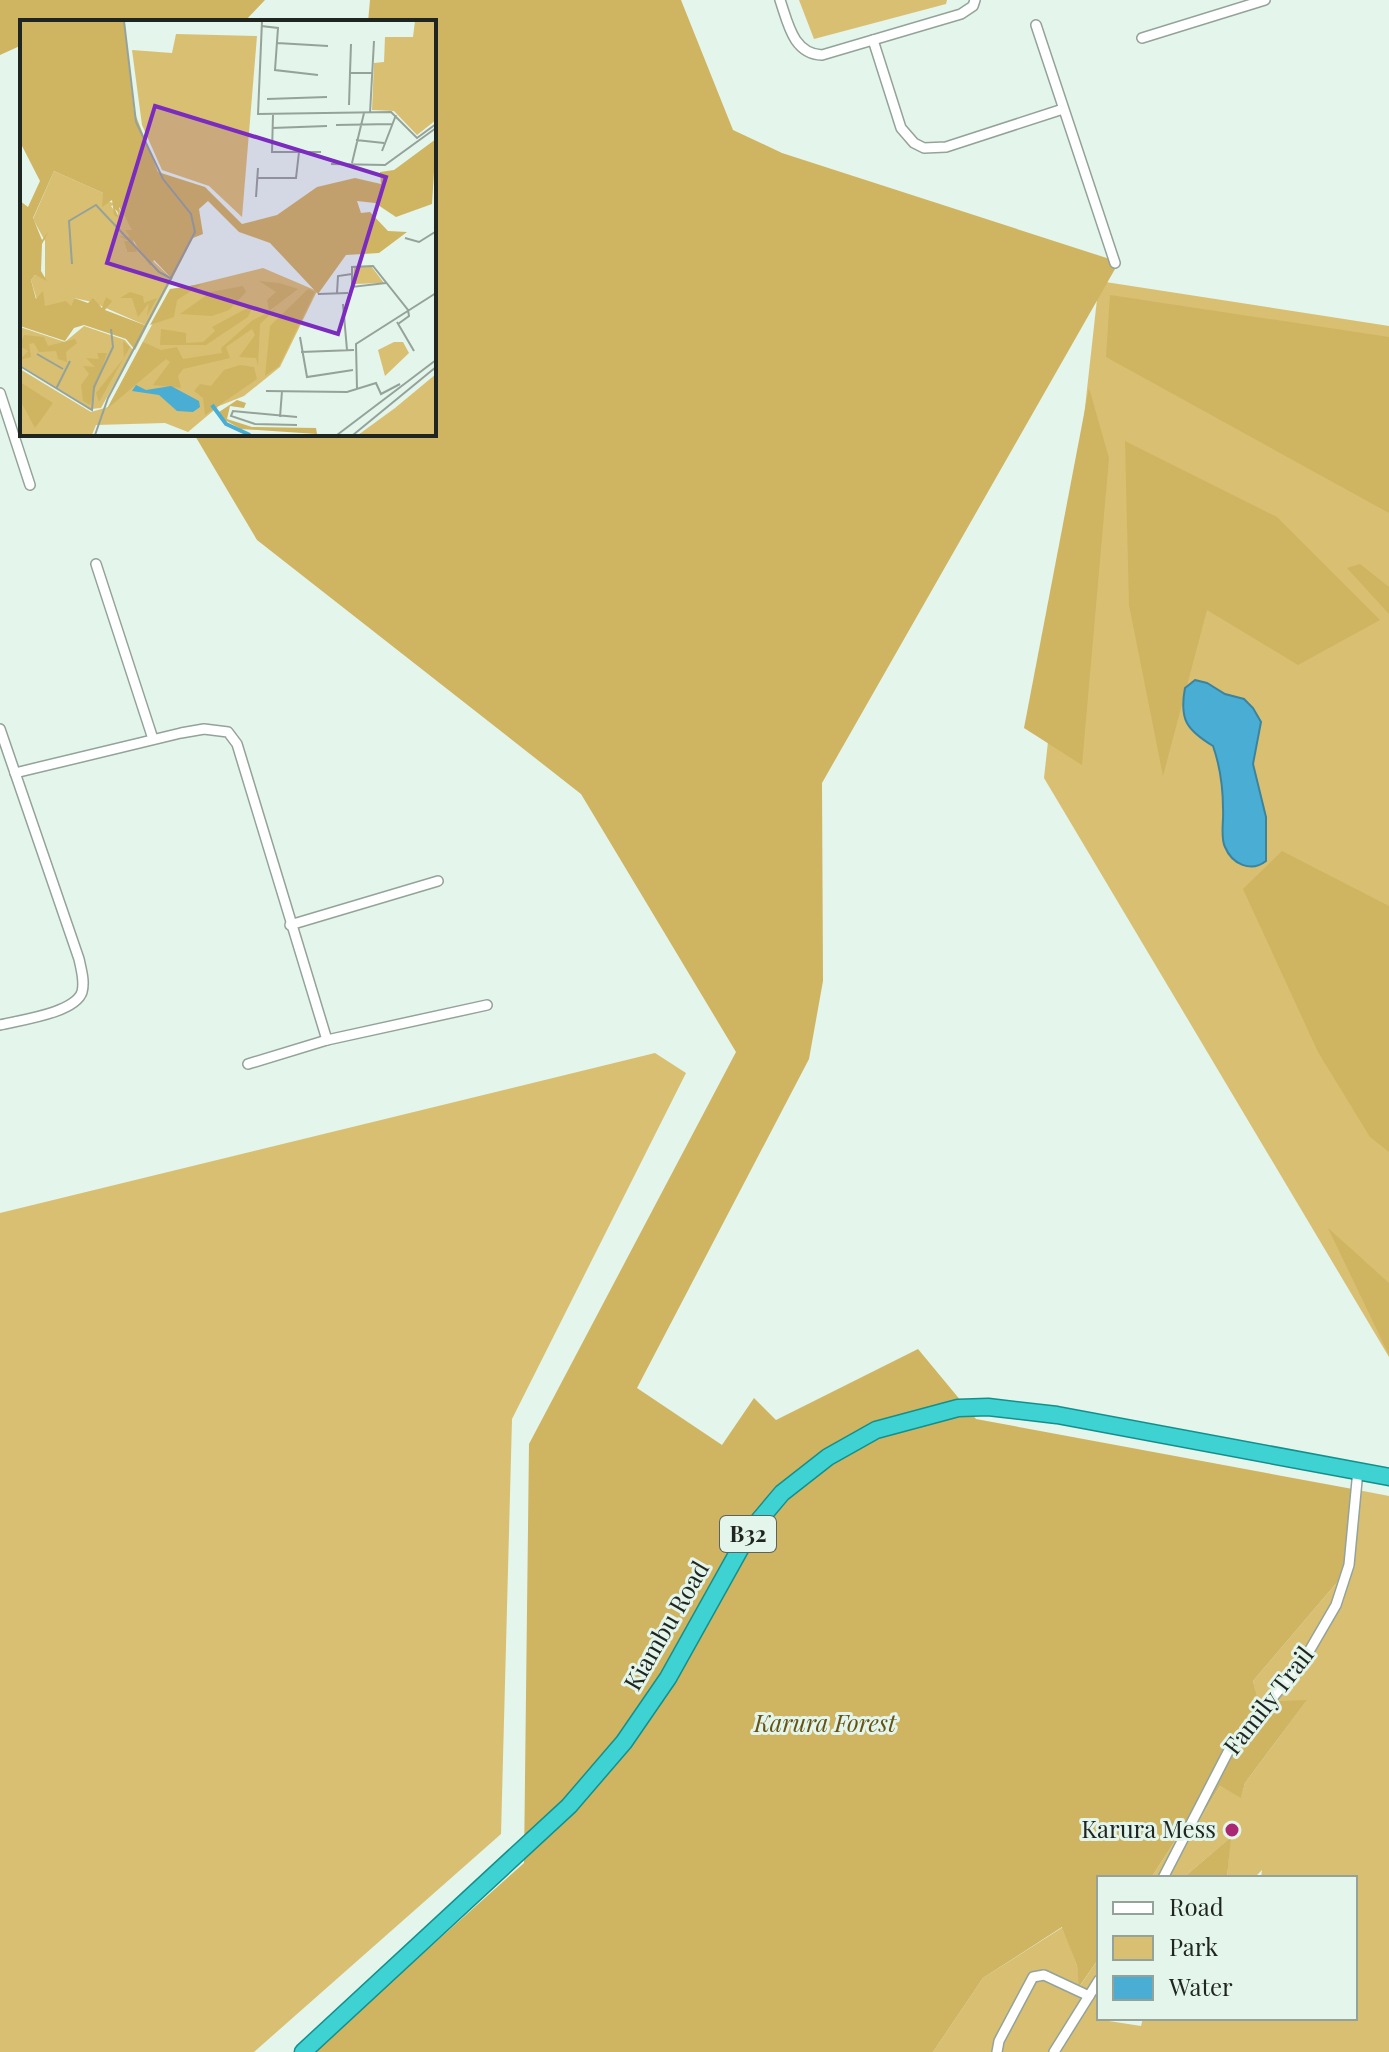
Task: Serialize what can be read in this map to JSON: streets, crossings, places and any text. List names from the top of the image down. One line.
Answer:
{"streets":{"highway":["B32","Kiambu Road"],"street":["Family Trail"]},"crossings":[["Kiambu Road","Family Trail"]],"parks":["Karura Forest"],"places":["Karura Mess"],"legend":["Road","Park","Water"]}
